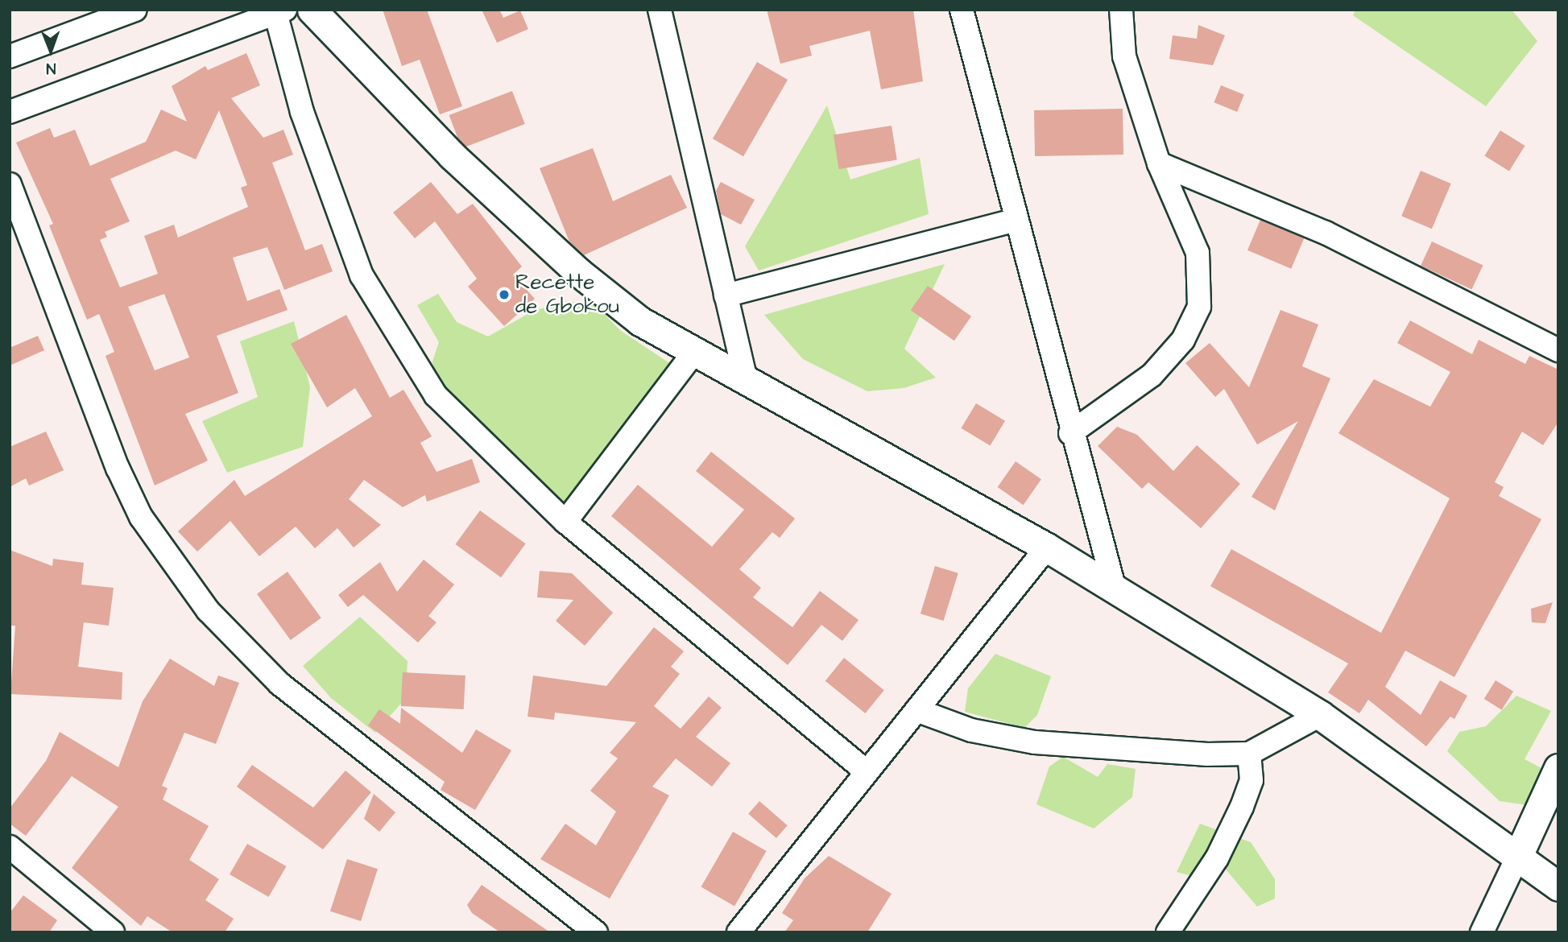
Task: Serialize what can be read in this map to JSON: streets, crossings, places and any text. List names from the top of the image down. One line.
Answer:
{"places":["Recette de Gbokou"],"north":"bottom"}
